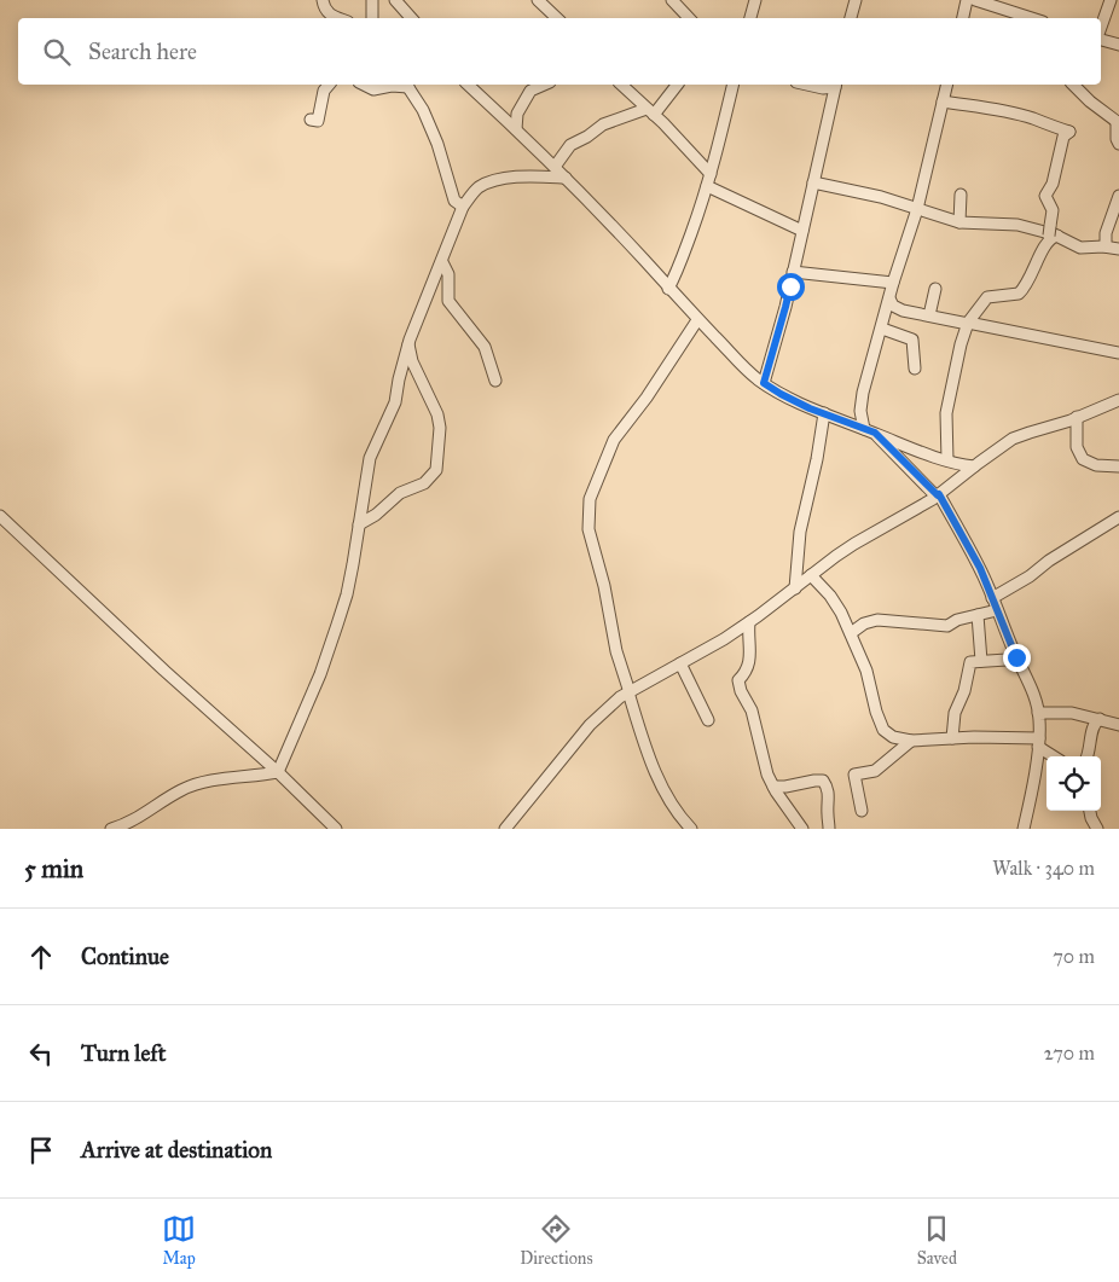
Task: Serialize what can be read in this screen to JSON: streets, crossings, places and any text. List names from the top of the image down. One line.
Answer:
{"page":{"search":"Search here","heading":["5 min","Walk · 340 m"],"list":[["Continue","70 m"],["Turn left","270 m"],"Arrive at destination"],"nav":["Map","Directions","Saved"]}}
